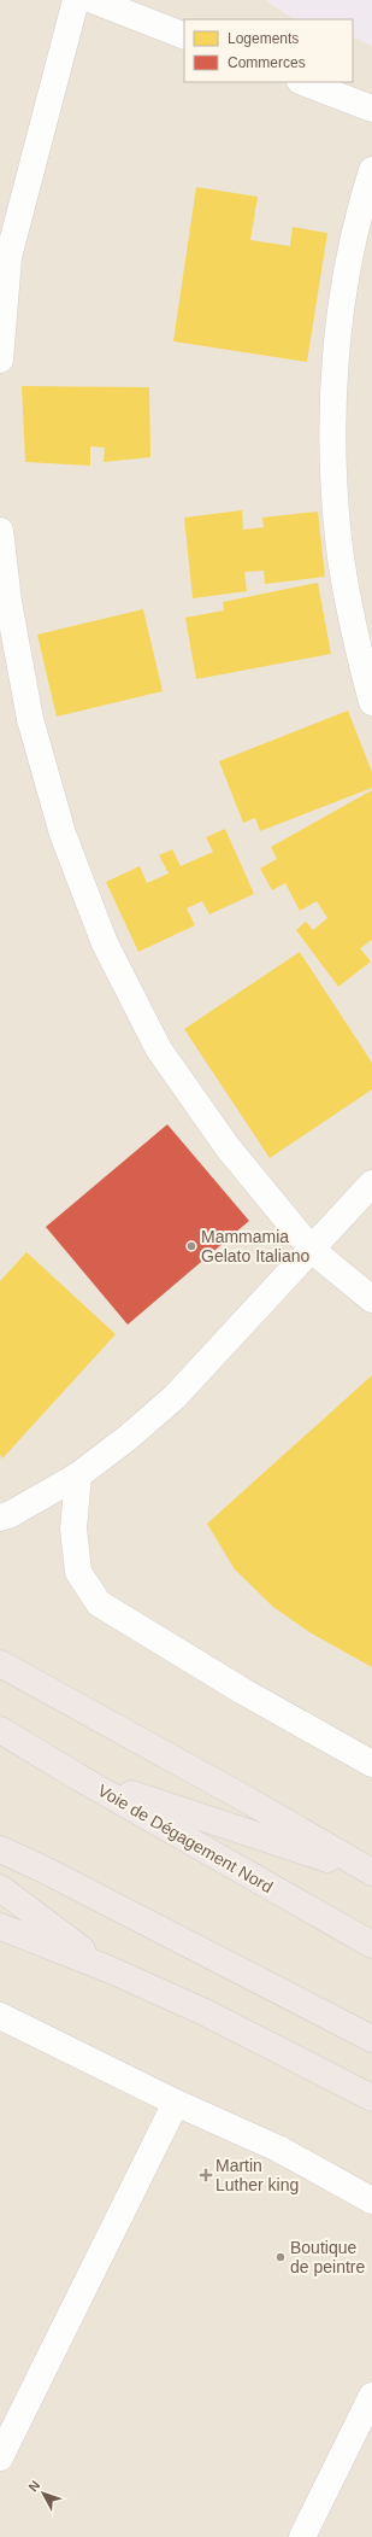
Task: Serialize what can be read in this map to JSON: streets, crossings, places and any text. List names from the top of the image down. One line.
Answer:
{"streets":{"highway":["Voie de Dégagement Nord"]},"places":{"other":["Mammamia Gelato Italiano","Boutique de peintre"],"health":["Martin Luther king"]},"legend":["Logements","Commerces"],"north":"top left"}
